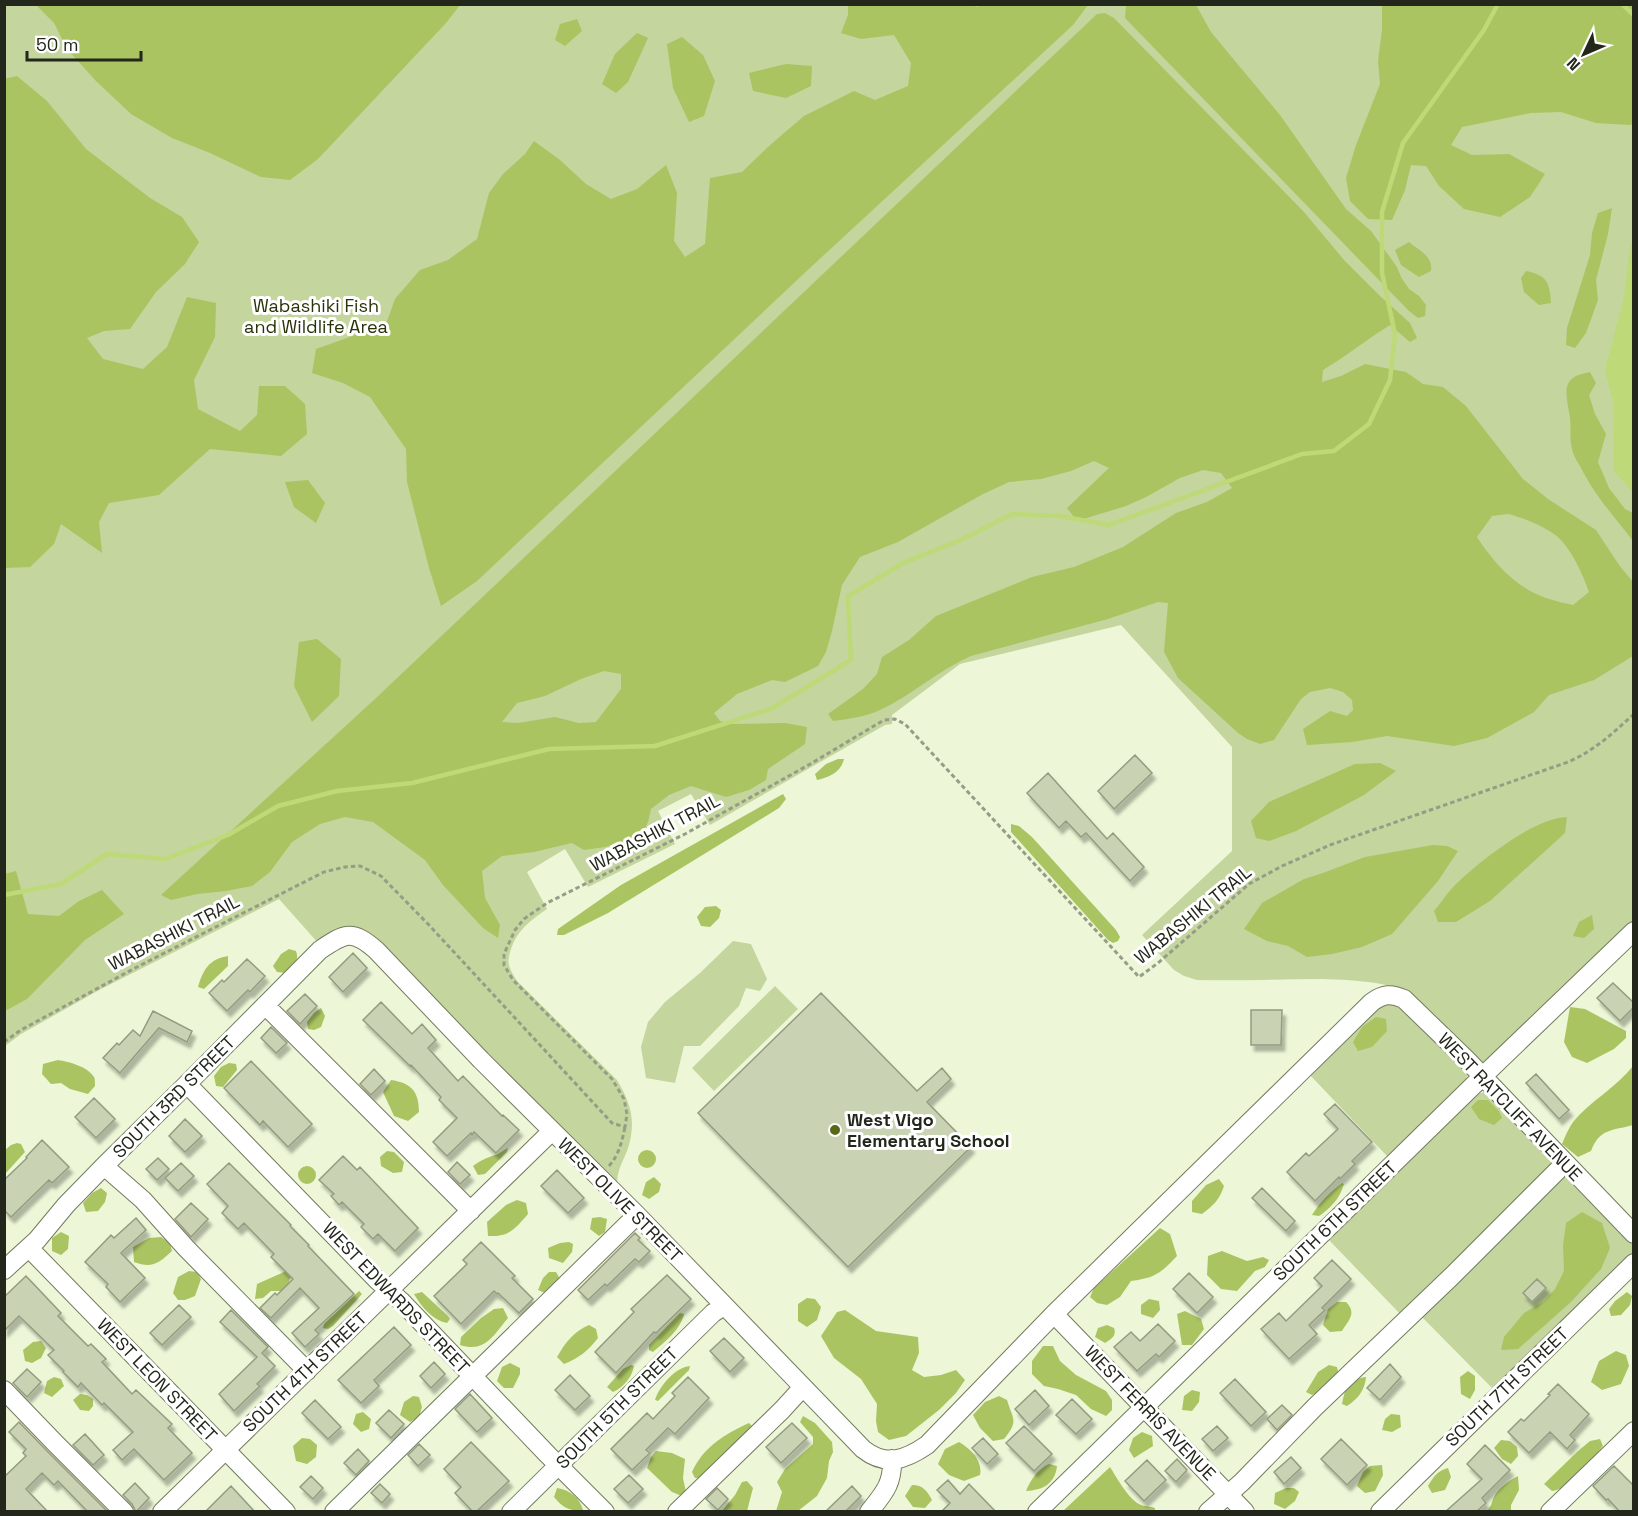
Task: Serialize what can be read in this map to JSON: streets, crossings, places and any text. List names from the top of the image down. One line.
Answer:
{"streets":{"street":["SOUTH 3RD STREET","WEST RATCLIFF AVENUE","WEST OLIVE STREET","SOUTH 6TH STREET","WEST EDWARDS STREET","SOUTH 4TH STREET","WEST LEON STREET","SOUTH 7TH STREET","SOUTH 5TH STREET","WEST FERRIS AVENUE"],"path":["WABASHIKI TRAIL"]},"crossings":[["SOUTH 3RD STREET","WEST OLIVE STREET"],["SOUTH 3RD STREET","WEST EDWARDS STREET"],["SOUTH 3RD STREET","WEST LEON STREET"],["WEST RATCLIFF AVENUE","SOUTH 6TH STREET"],["WEST RATCLIFF AVENUE","WEST FERRIS AVENUE"],["WEST OLIVE STREET","SOUTH 4TH STREET"],["WEST OLIVE STREET","SOUTH 5TH STREET"],["SOUTH 6TH STREET","WEST FERRIS AVENUE"],["WEST EDWARDS STREET","SOUTH 4TH STREET"],["WEST EDWARDS STREET","SOUTH 5TH STREET"],["SOUTH 4TH STREET","WEST LEON STREET"]],"parks":["Wabashiki Fish and Wildlife Area"],"places":["West Vigo Elementary School"],"scale_bar":"50 m","north":"bottom left"}
